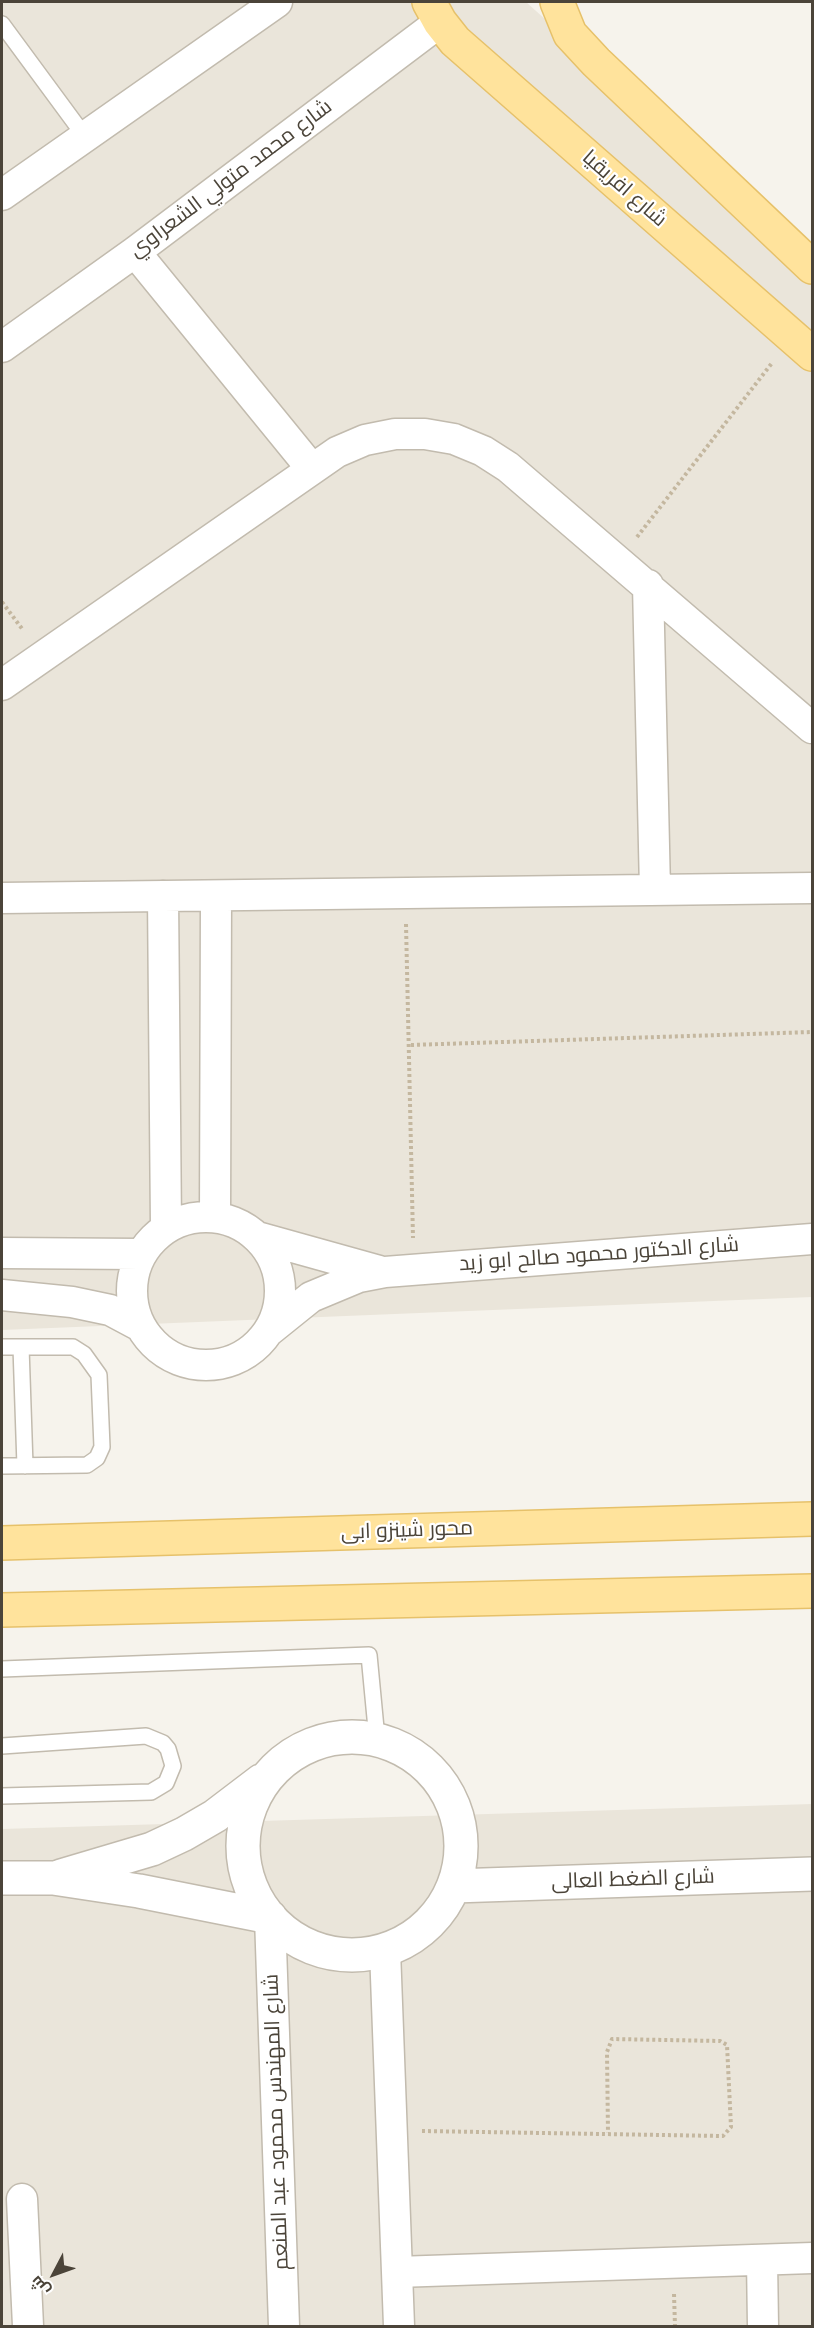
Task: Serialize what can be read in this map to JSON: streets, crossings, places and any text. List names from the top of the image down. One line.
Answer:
{"streets":{"main road":["شارع افريقيا","محور شينزو ابى"],"street":["شارع محمد متولي الشعراوي","شارع الدكتور محمود صالح ابو زيد","شارع الضغط العالى","شارع المهندس محمود عبد المنعم"]},"crossings":[["شارع محمد متولي الشعراوي","شارع افريقيا"]],"north":"bottom left"}
